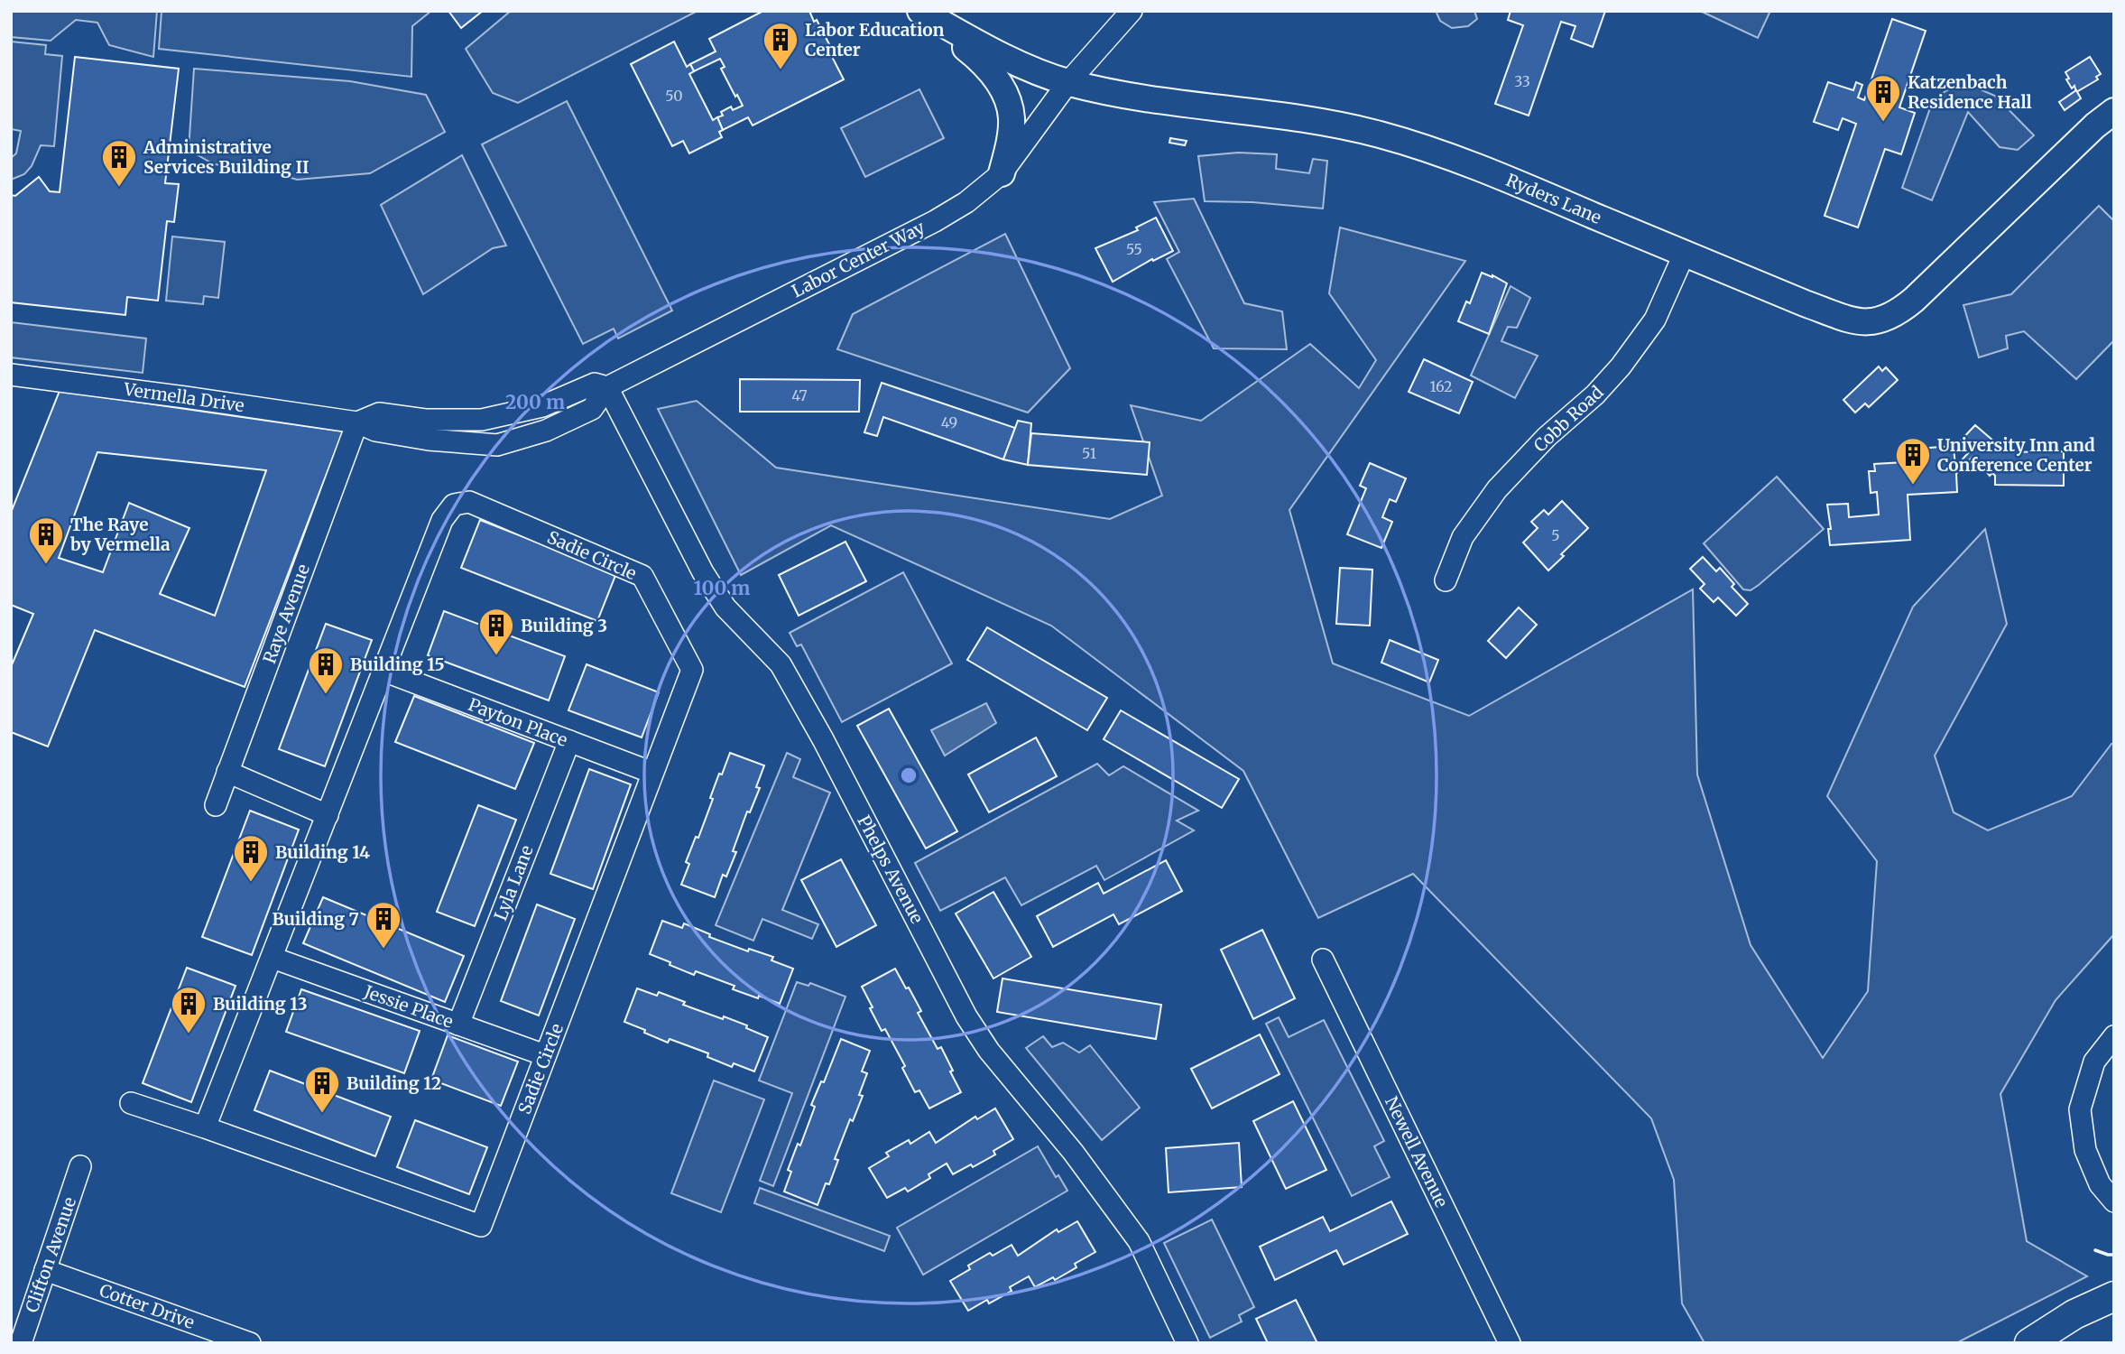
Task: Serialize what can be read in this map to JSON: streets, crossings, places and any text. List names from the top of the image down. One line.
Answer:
{"streets":{"main road":["Ryders Lane"],"street":["Labor Center Way","Vermella Drive","Cobb Road","Sadie Circle","Raye Avenue","Payton Place","Phelps Avenue","Lyla Lane","Jessie Place","Newell Avenue","Clifton Avenue","Cotter Drive"]},"crossings":[["Ryders Lane","Labor Center Way"],["Ryders Lane","Cobb Road"],["Labor Center Way","Vermella Drive"],["Labor Center Way","Phelps Avenue"],["Vermella Drive","Raye Avenue"],["Vermella Drive","Phelps Avenue"],["Sadie Circle","Payton Place"],["Sadie Circle","Jessie Place"],["Payton Place","Lyla Lane"],["Lyla Lane","Jessie Place"],["Clifton Avenue","Cotter Drive"]],"places":{"building":["Labor Education Center","Katzenbach Residence Hall","Administrative Services Building II","University Inn and Conference Center","The Raye by Vermella","Building 3","Building 15","Building 14","Building 7","Building 13","Building 12"]},"house_numbers":["33","50","55","162","47","49","51","5"],"rings":["200 m","100 m"]}
